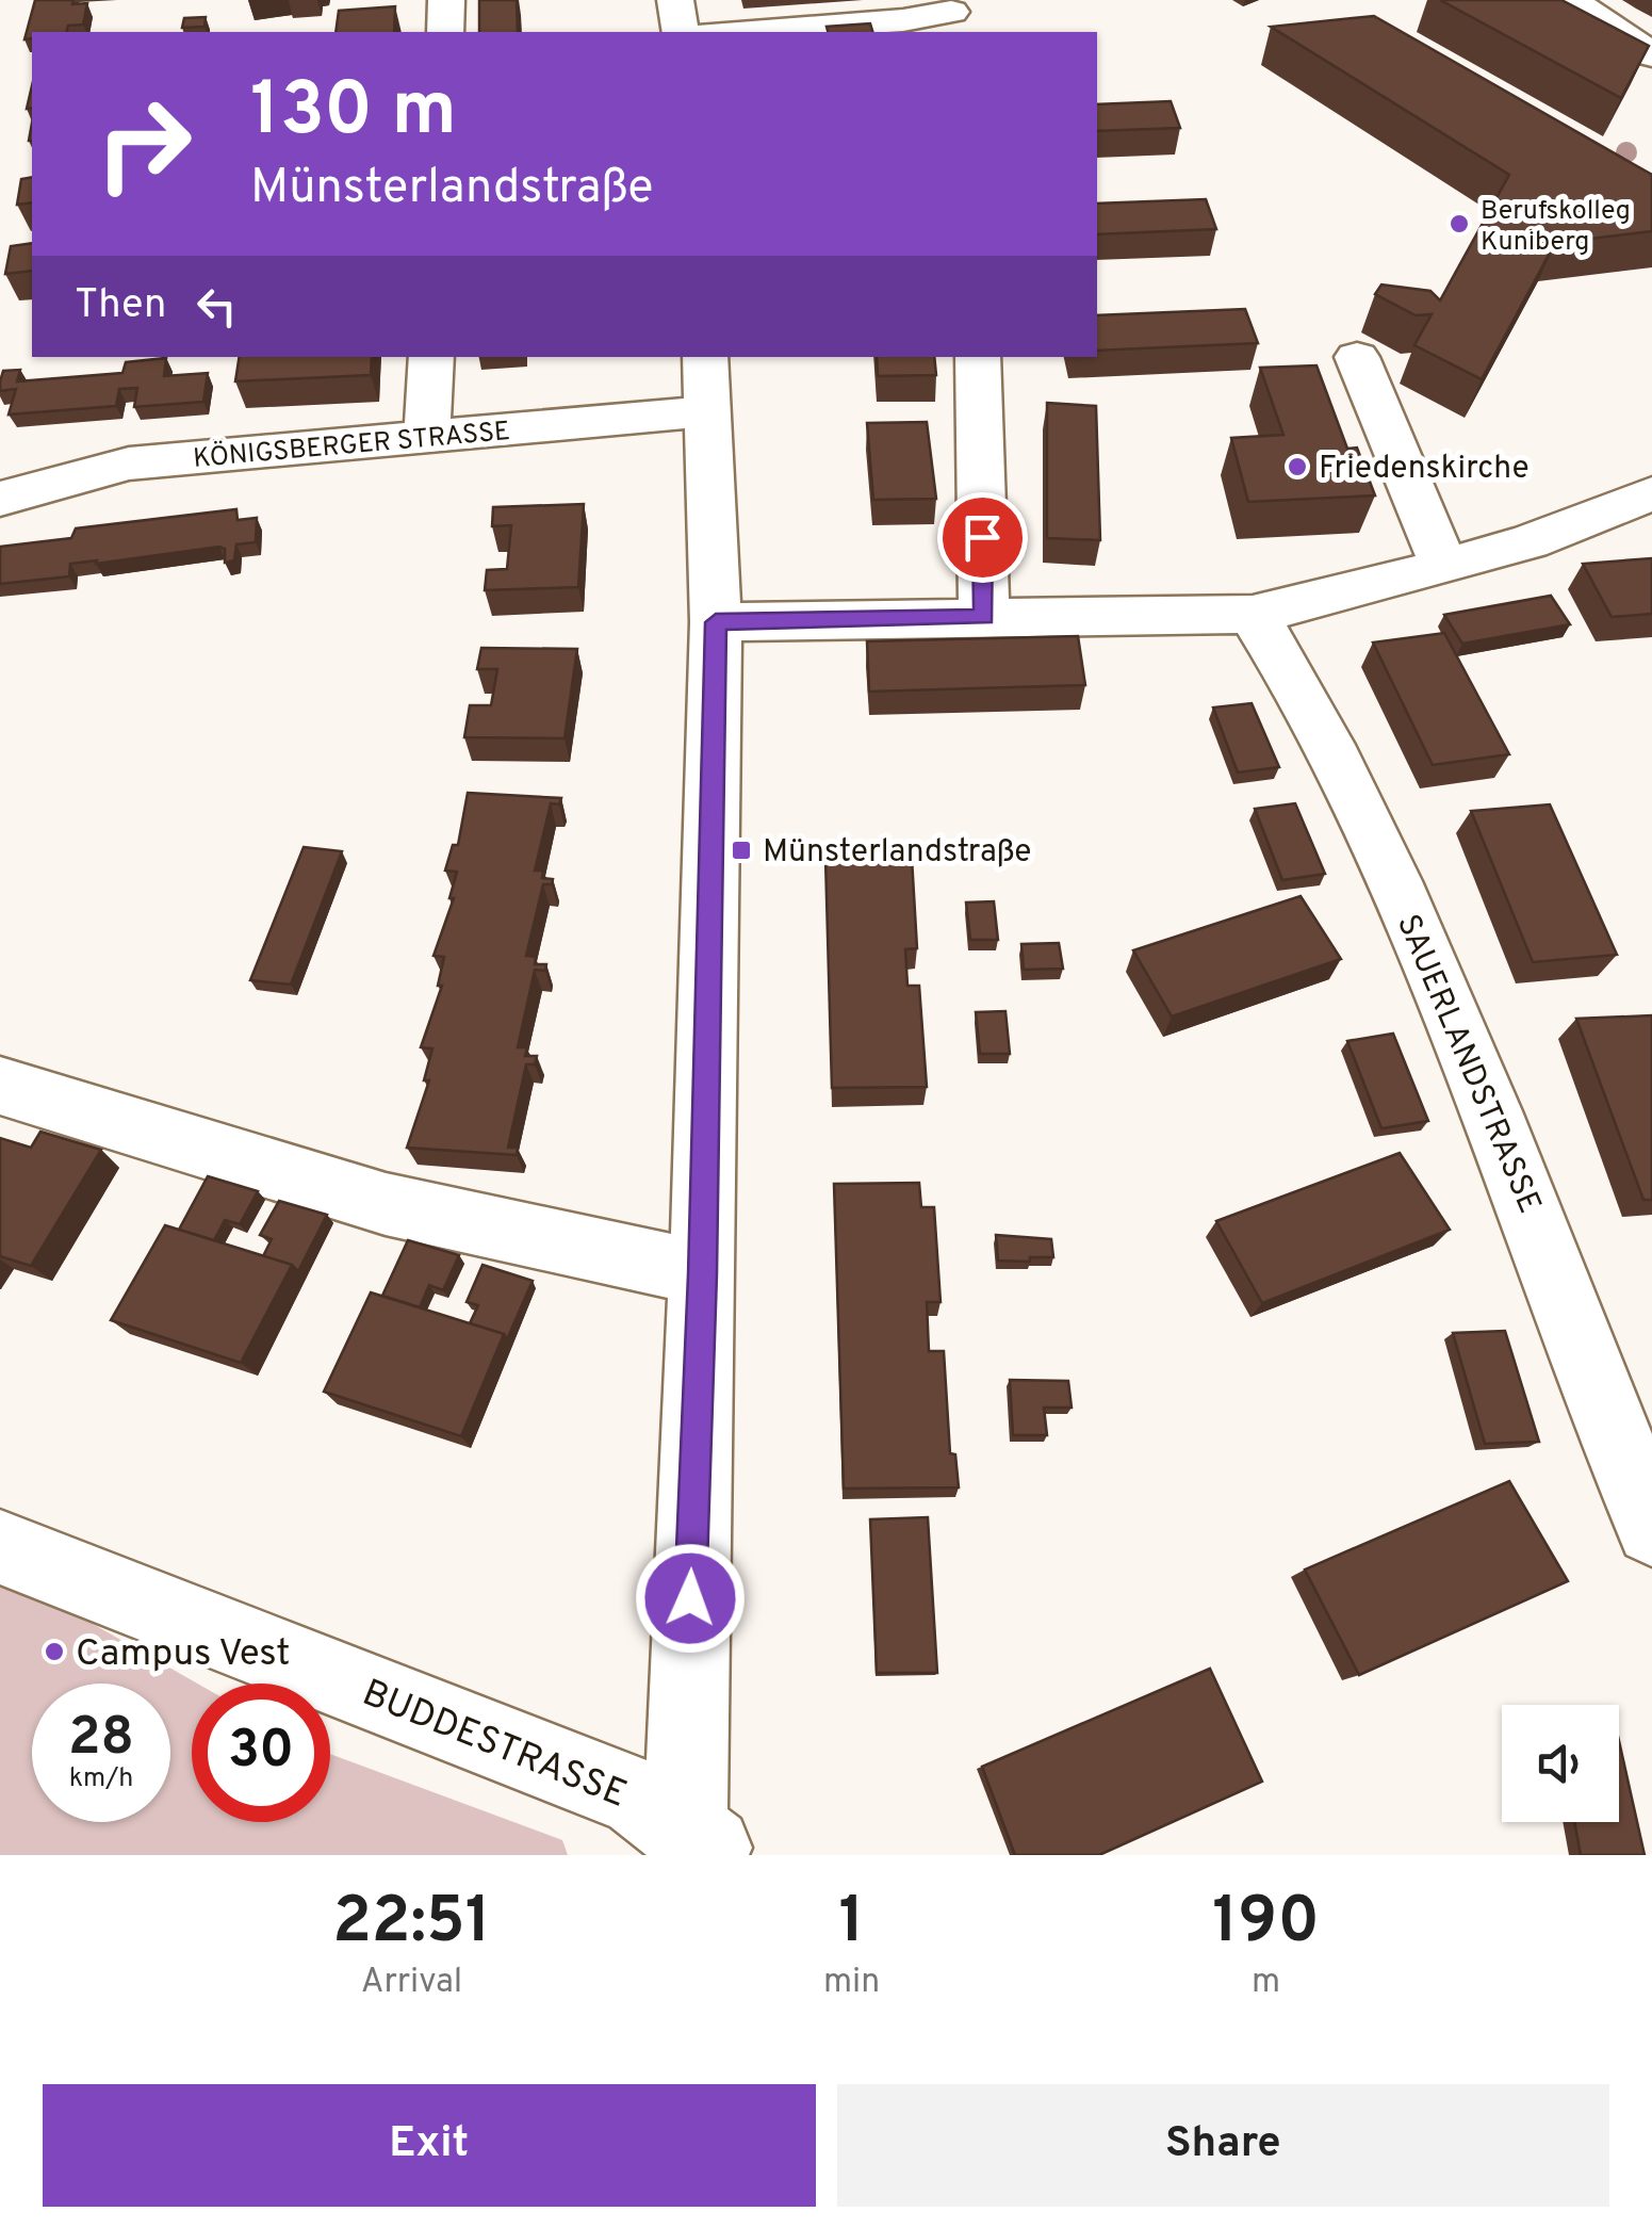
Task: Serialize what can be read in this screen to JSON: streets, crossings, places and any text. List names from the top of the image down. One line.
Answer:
{"streets":{"street":["KÖNIGSBERGER STRASSE","SAUERLANDSTRASSE","BUDDESTRASSE"]},"places":{"other":["Berufskolleg Kuniberg","Friedenskirche","Campus Vest"],"transit":["Münsterlandstraße"]},"page":{"turn":["130 m","Münsterlandstraße"],"then":"Then","speed":"28 km/h","limit":"30","eta":["22:51","Arrival","1","min","190","m"],"buttons":["Exit","Share"]}}
